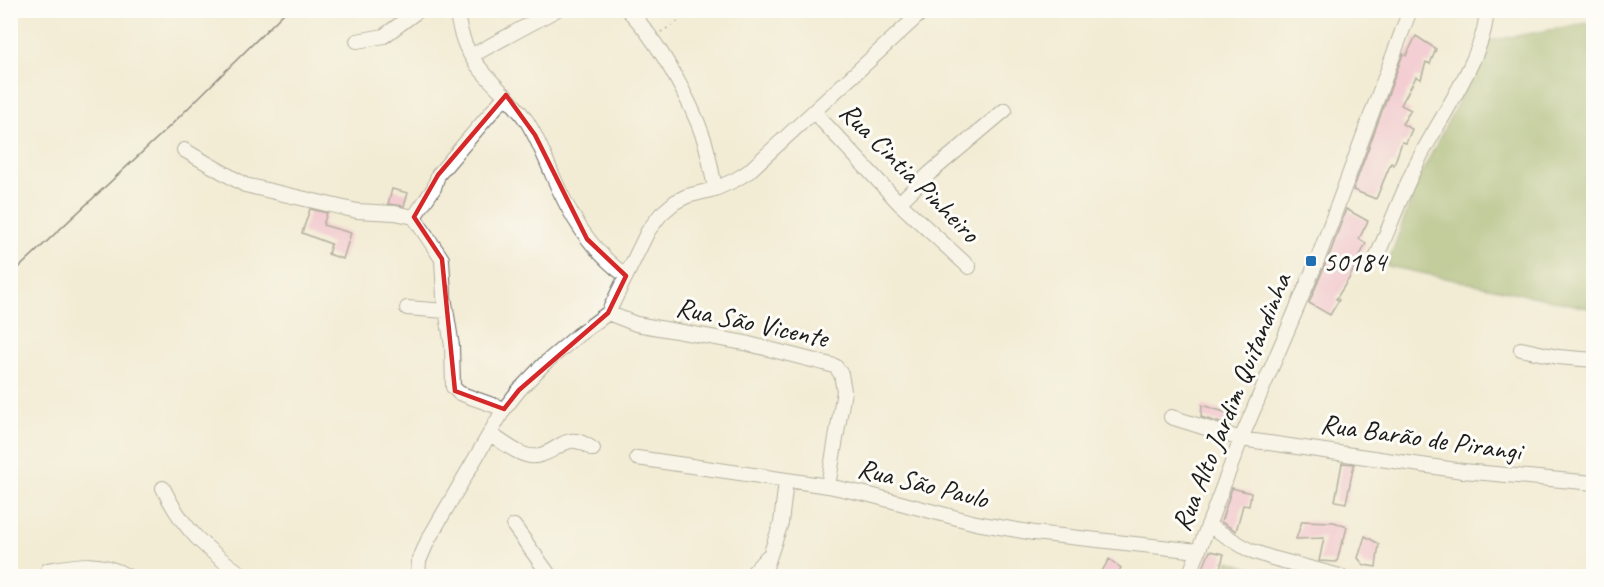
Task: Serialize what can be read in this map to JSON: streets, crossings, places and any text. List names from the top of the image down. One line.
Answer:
{"streets":{"street":["Rua Cintia Pinheiro","Rua São Vicente","Rua Alto Jardim Quitandinha","Rua Barão de Pirangi","Rua São Paulo"]},"crossings":[["Rua São Vicente","Rua São Paulo"],["Rua Alto Jardim Quitandinha","Rua Barão de Pirangi"],["Rua Alto Jardim Quitandinha","Rua São Paulo"]],"places":{"transit":["50184"]}}
